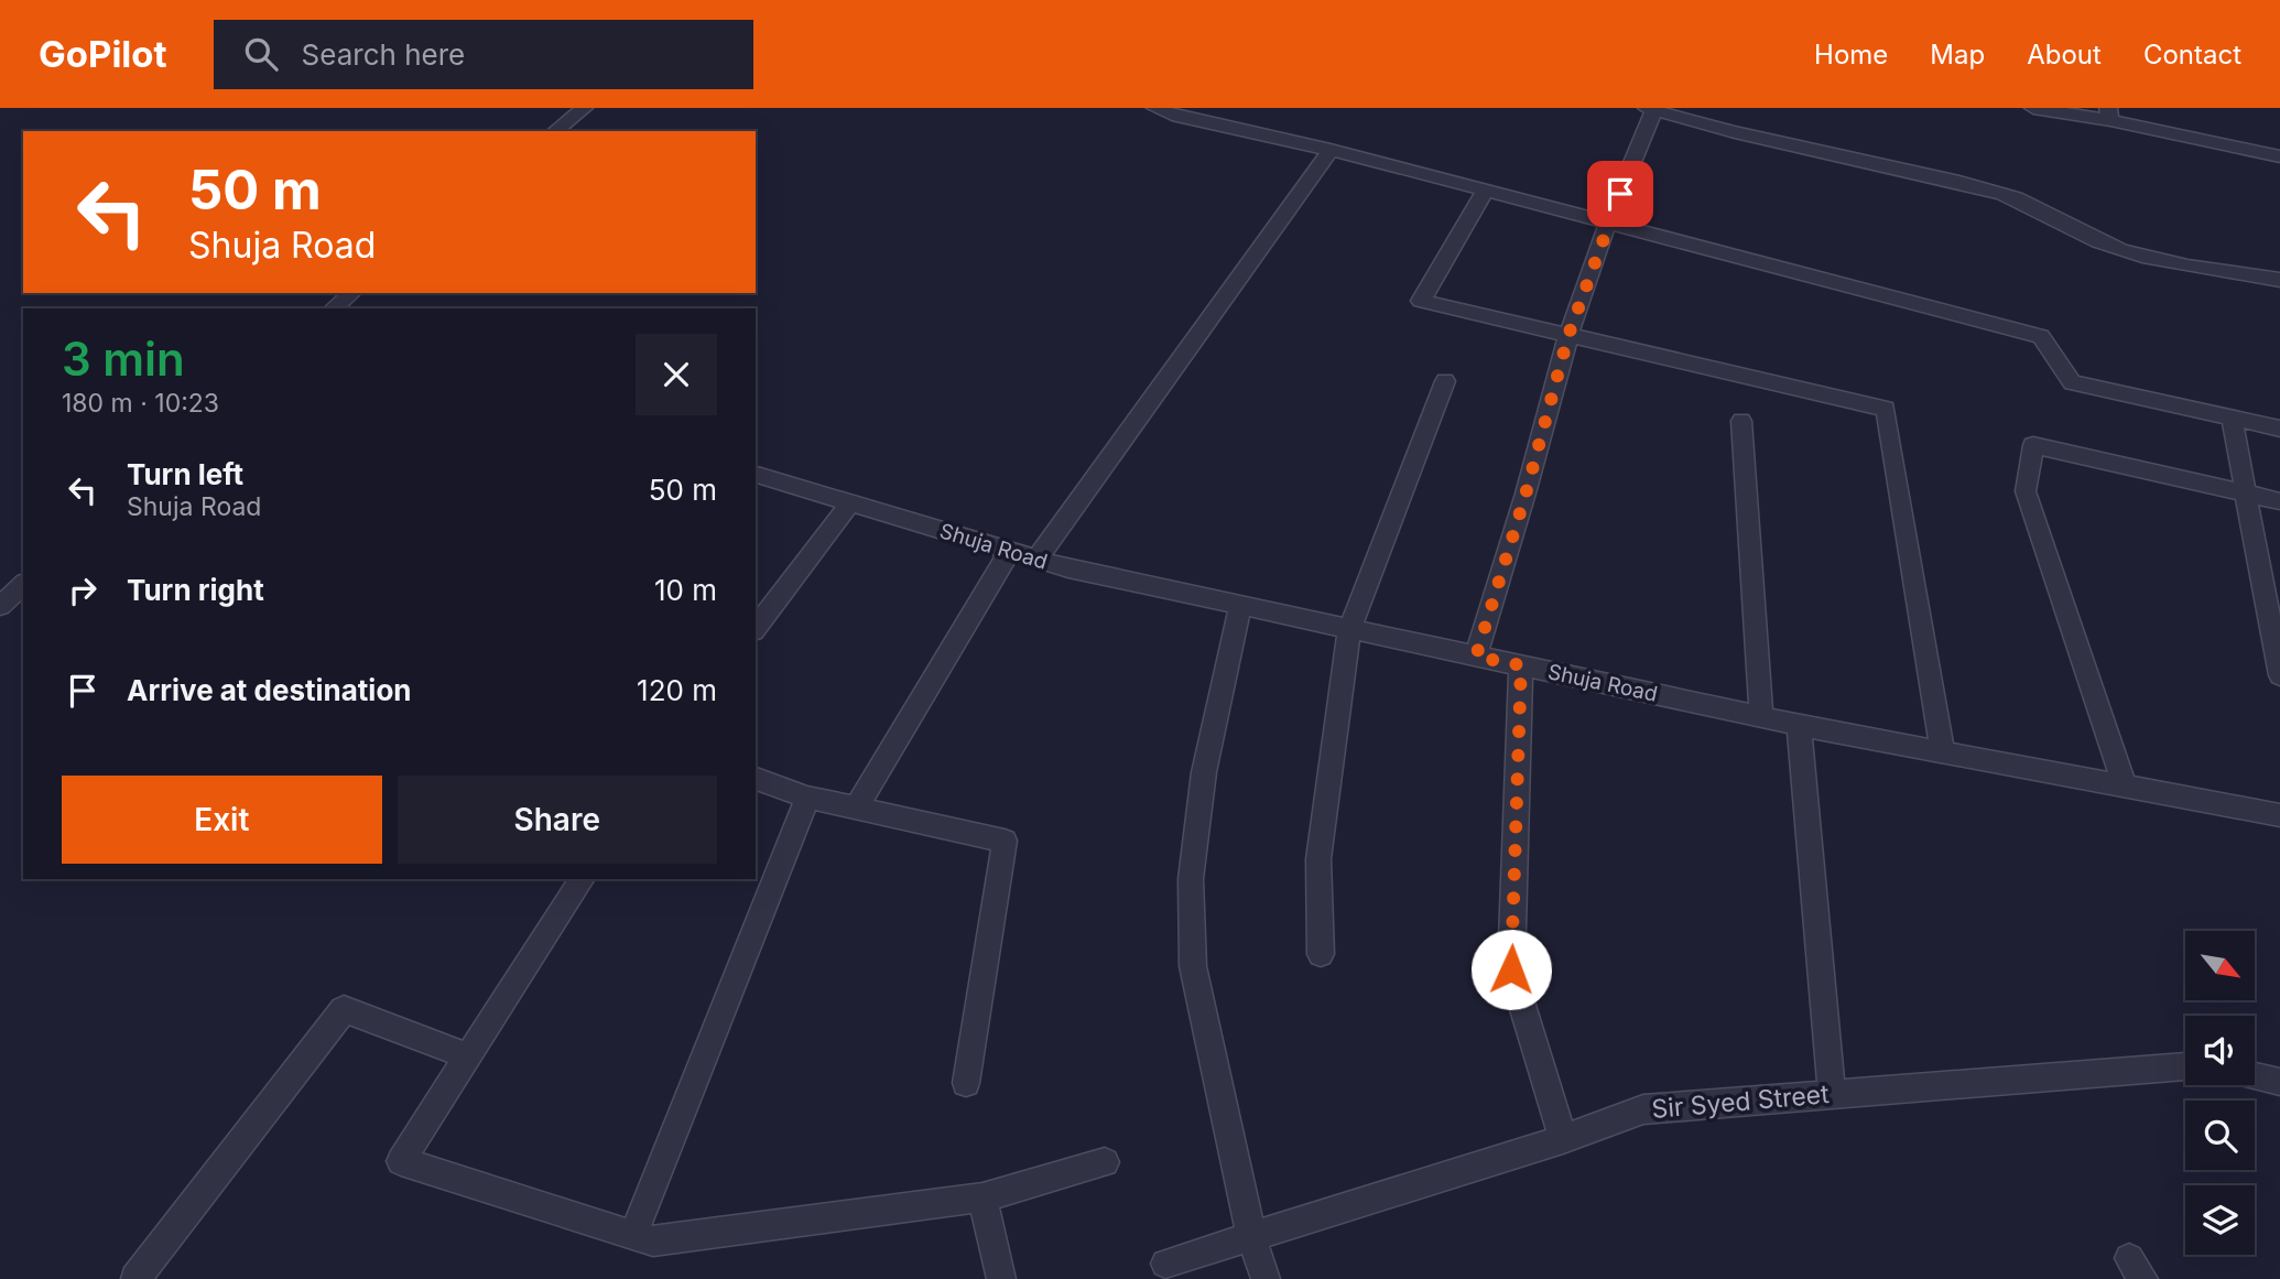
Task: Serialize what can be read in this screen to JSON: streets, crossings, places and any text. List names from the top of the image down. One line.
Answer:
{"streets":{"street":["Shuja Road","Sir Syed Street"]},"north":"bottom right","page":{"header":"GoPilot","search":"Search here","nav":["Home","Map","About","Contact"],"turn":["50 m","Shuja Road"],"heading":["3 min","180 m · 10:23"],"list":[{"name":"Turn left","note":"Shuja Road","value":"50 m"},{"name":"Turn right","value":"10 m"},{"name":"Arrive at destination","value":"120 m"}],"buttons":["Exit","Share"]}}
